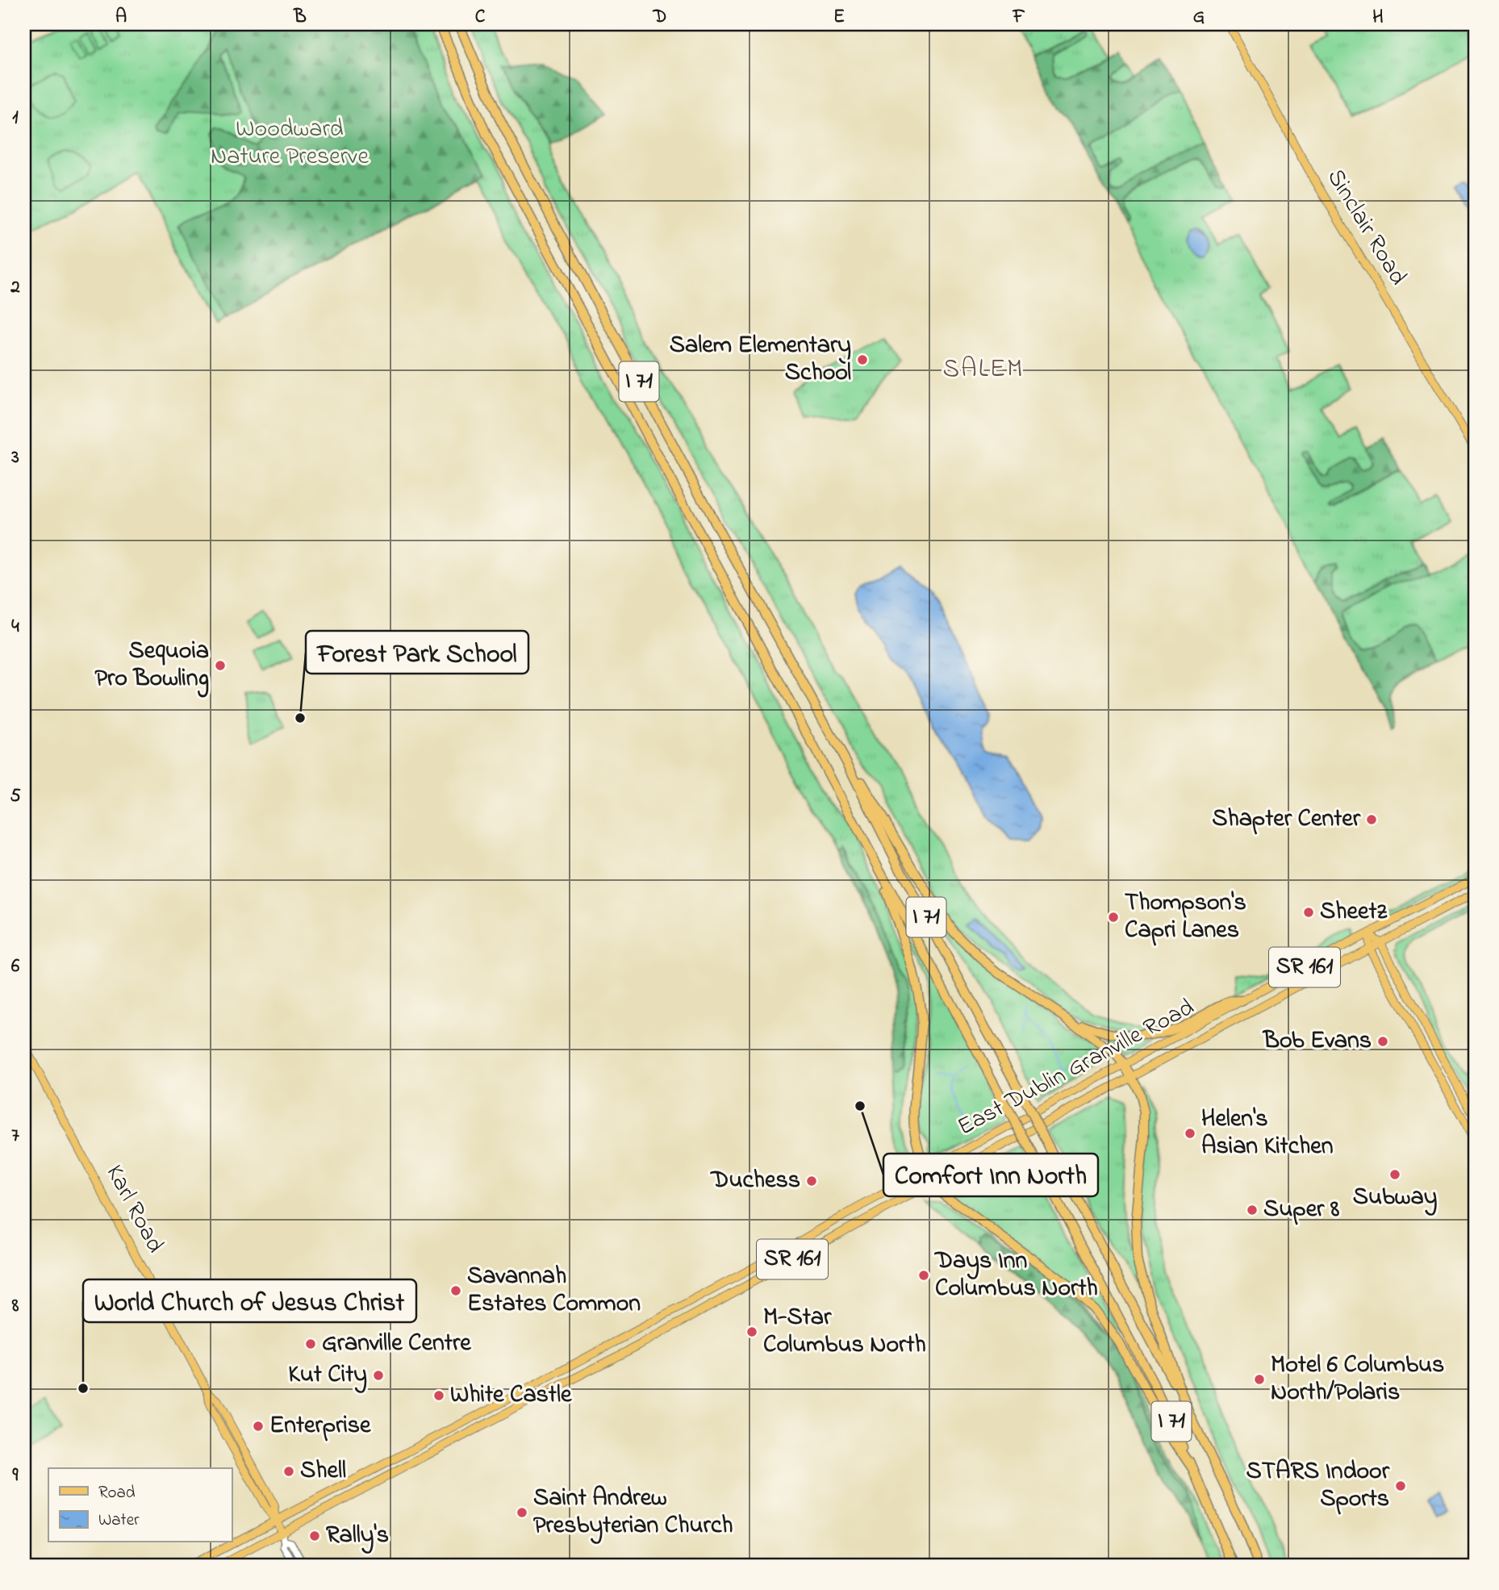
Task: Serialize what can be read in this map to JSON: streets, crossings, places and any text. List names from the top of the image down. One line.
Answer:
{"streets":{"highway":["I 71"],"main road":["Sinclair Road","SR 161","East Dublin Granville Road","Karl Road"]},"crossings":[["East Dublin Granville Road","Karl Road"]],"districts":["SALEM"],"parks":["Woodward Nature Preserve"],"places":["Salem Elementary School","Sequoia Pro Bowling","Forest Park School","Shapter Center","Sheetz","Thompson's Capri Lanes","Bob Evans","Comfort Inn North","Helen's Asian Kitchen","Subway","Duchess","Super 8","Days Inn Columbus North","Savannah Estates Common","M-Star Columbus North","Granville Centre","Kut City","Motel 6 Columbus North/Polaris","World Church of Jesus Christ","White Castle","Enterprise","Shell","STARS Indoor Sports","Saint Andrew Presbyterian Church","Rally's"],"legend":["Road","Water"],"grid":{"columns":["A","B","C","D","E","F","G","H"],"rows":["1","2","3","4","5","6","7","8","9"]}}
